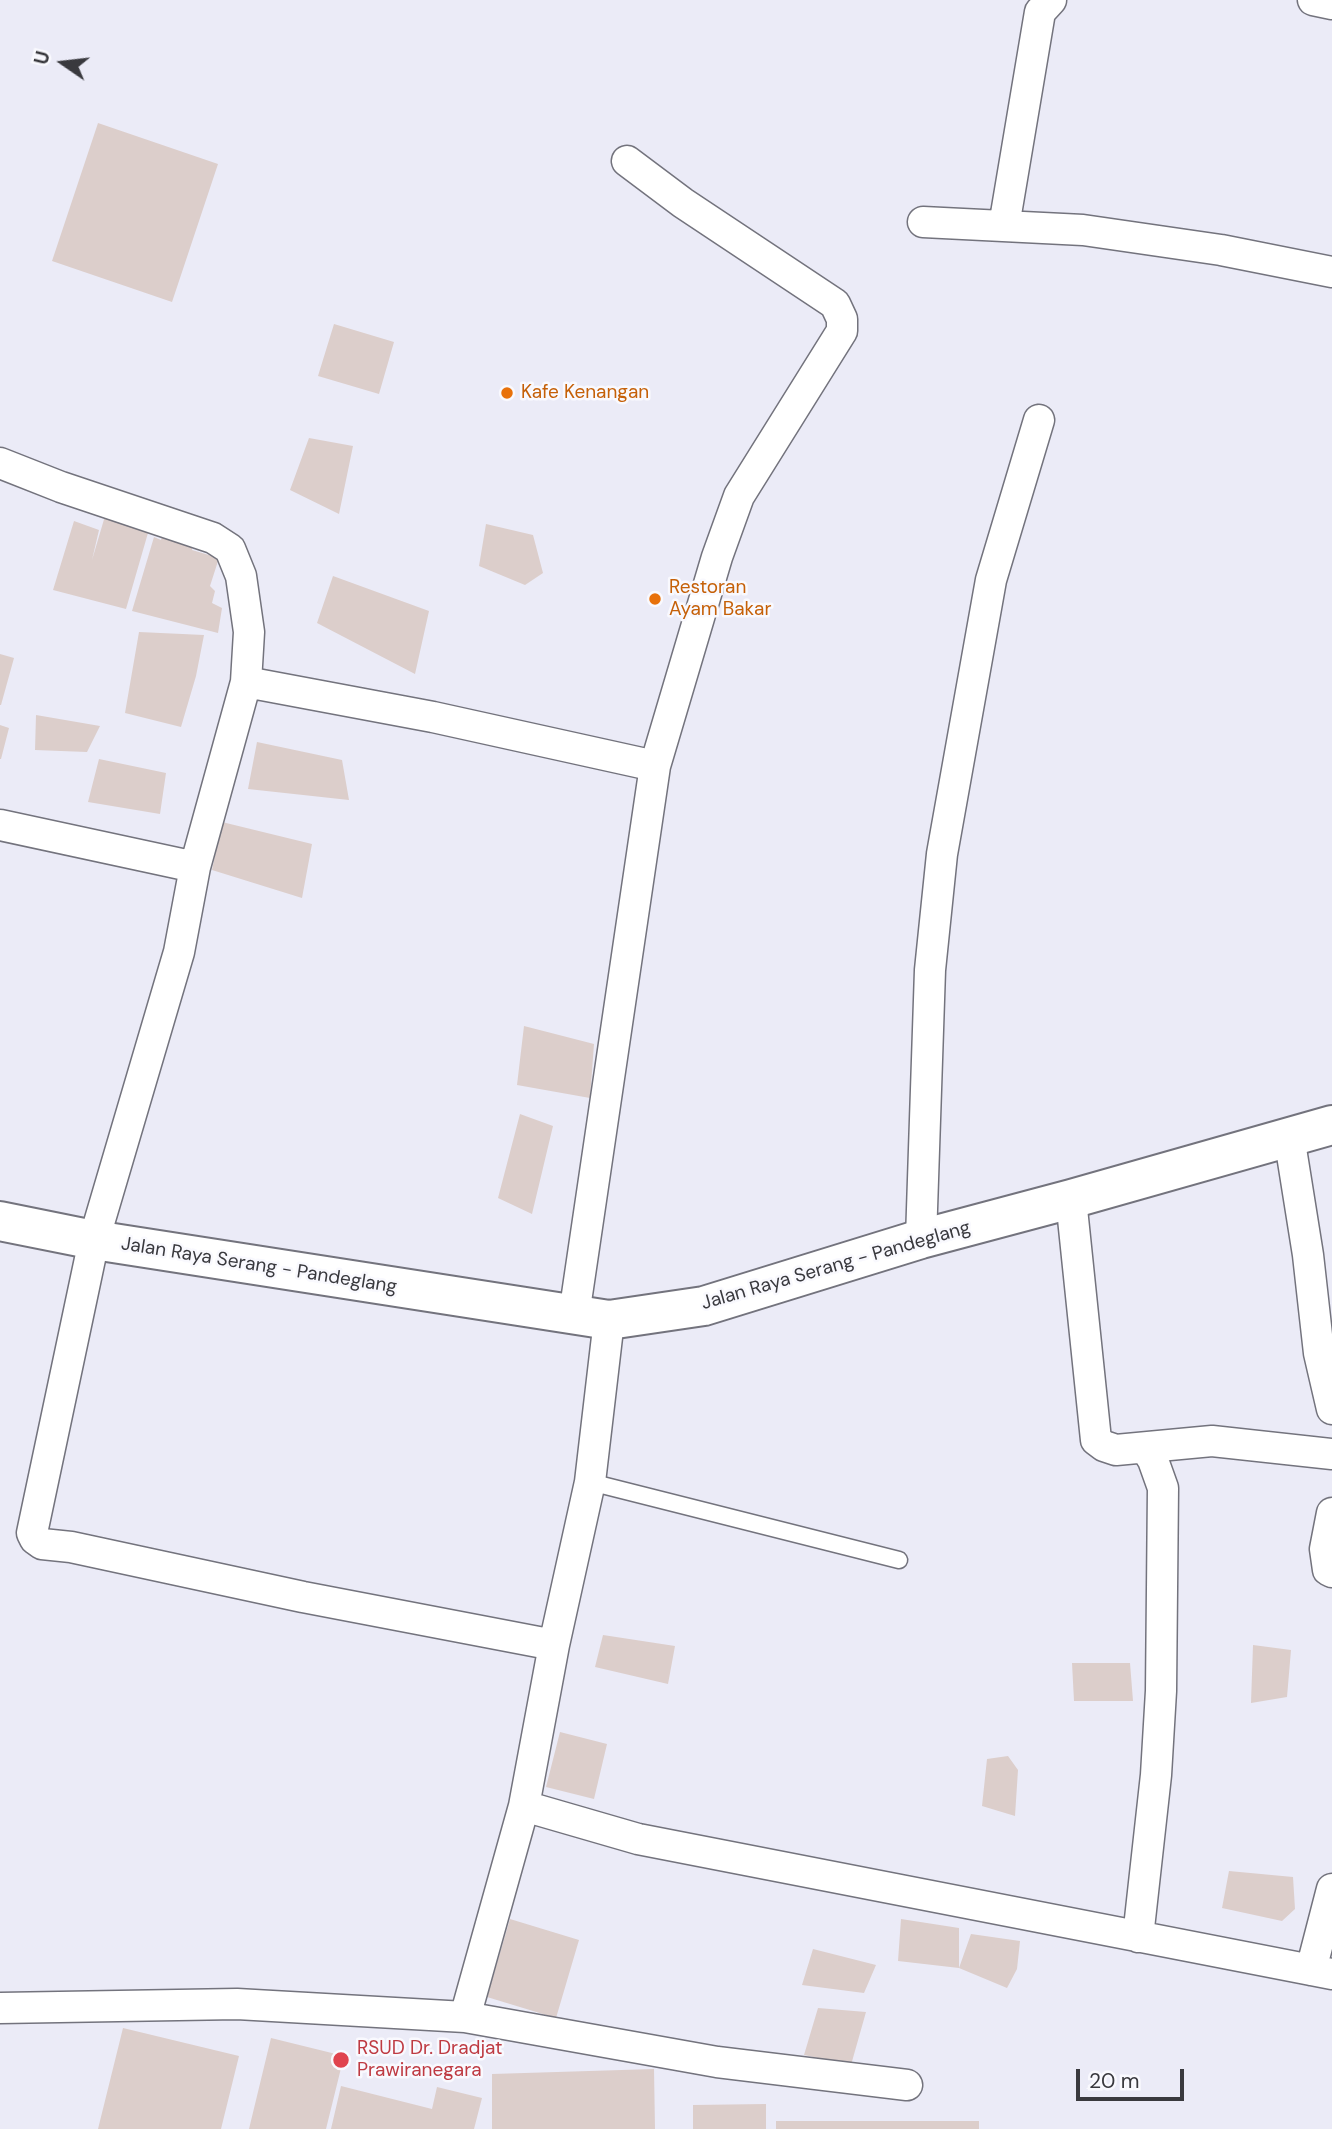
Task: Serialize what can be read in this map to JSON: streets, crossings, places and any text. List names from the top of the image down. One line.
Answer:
{"streets":{"main road":["Jalan Raya Serang - Pandeglang"]},"places":["Kafe Kenangan","Restoran Ayam Bakar","RSUD Dr. Dradjat Prawiranegara"],"scale_bar":"20 m","north":"left"}
